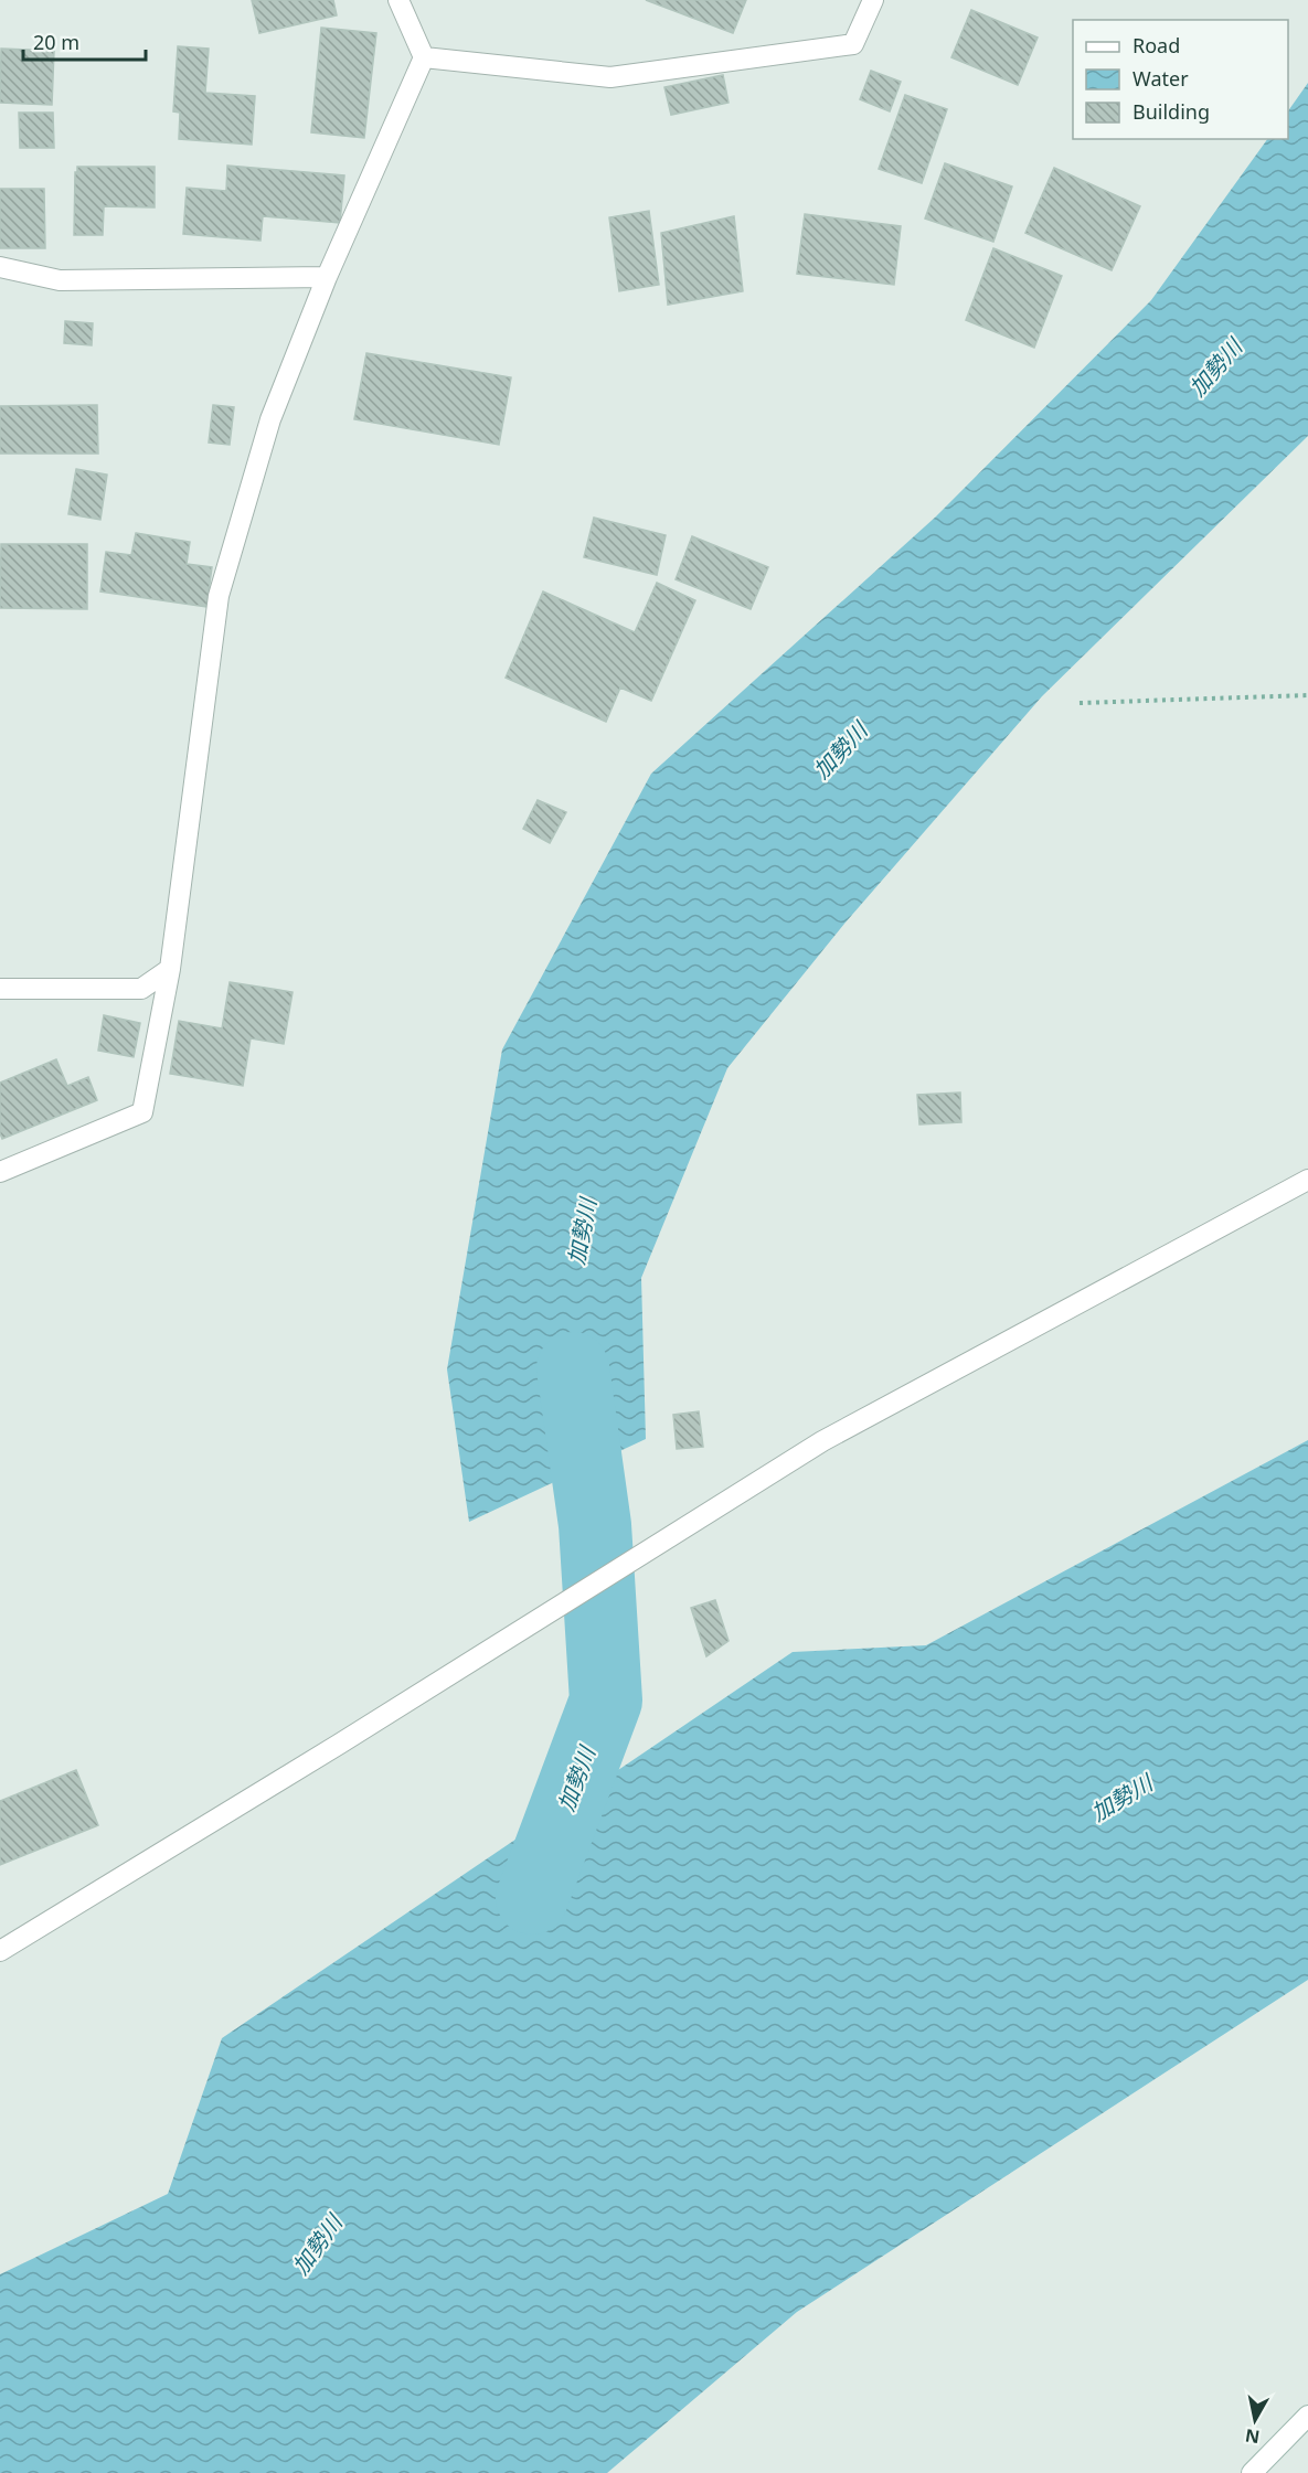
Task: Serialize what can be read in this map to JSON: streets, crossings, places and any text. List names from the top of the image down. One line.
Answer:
{"water":["加勢川"],"legend":["Road","Water","Building"],"scale_bar":"20 m","north":"bottom"}
